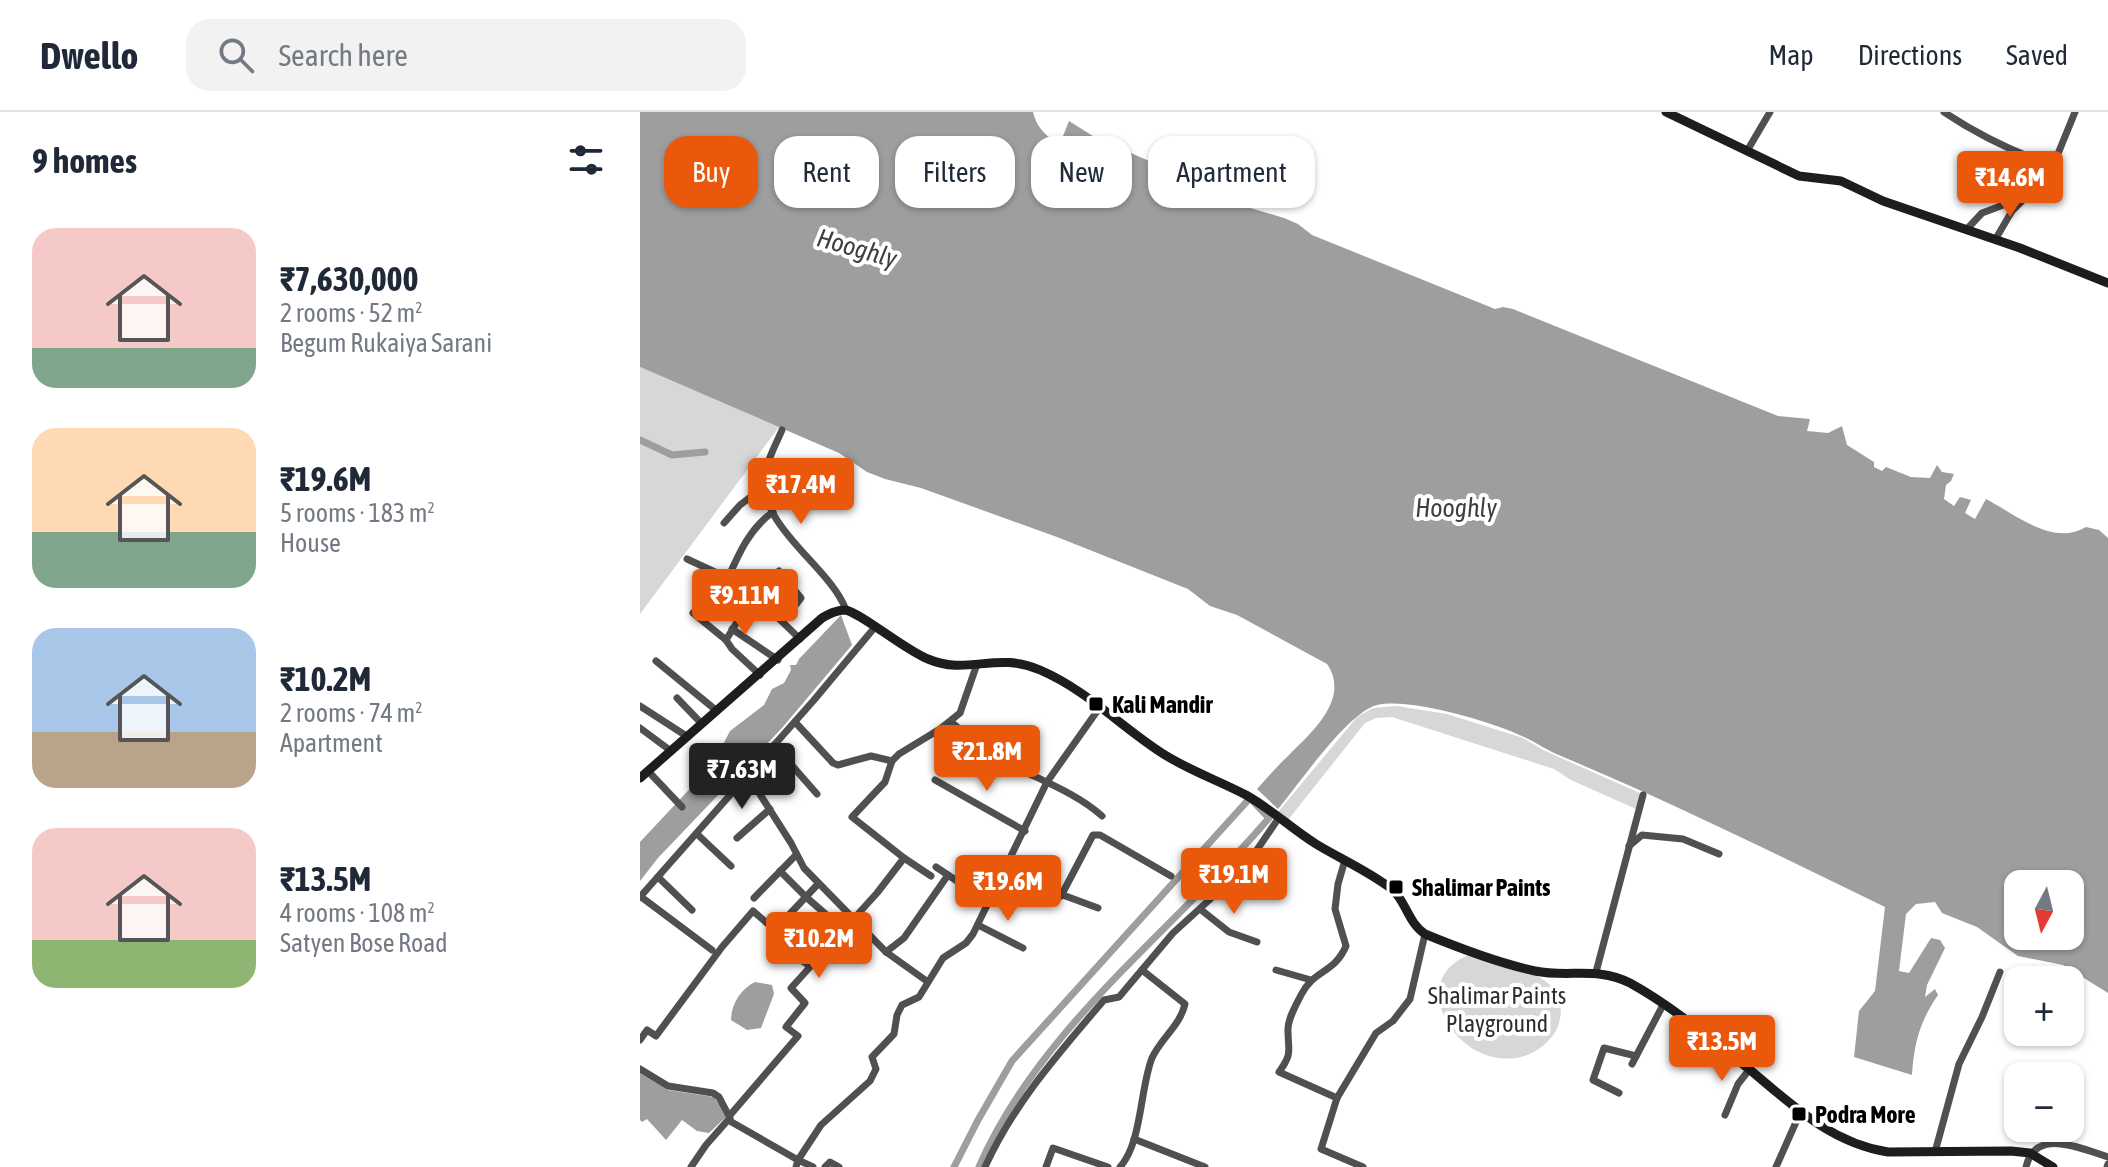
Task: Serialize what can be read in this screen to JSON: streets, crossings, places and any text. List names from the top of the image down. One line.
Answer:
{"water":["Hooghly"],"parks":["Shalimar Paints Playground"],"places":{"transit":["Kali Mandir","Shalimar Paints","Podra More"]},"north":"bottom","page":{"header":"Dwello","search":"Search here","nav":["Map","Directions","Saved"],"heading":"9 homes","chip":["Buy","Rent","Filters","New","Apartment"],"price":["₹14.6M","₹17.4M","₹9.11M","₹21.8M","₹7.63M","₹19.1M","₹19.6M","₹10.2M","₹13.5M"],"list":[{"name":"₹7,630,000","note":"2 rooms · 52 m² · Begum Rukaiya Sarani"},{"name":"₹19.6M","note":"5 rooms · 183 m² · House"},{"name":"₹10.2M","note":"2 rooms · 74 m² · Apartment"},{"name":"₹13.5M","note":"4 rooms · 108 m² · Satyen Bose Road"}],"map_buttons":["+","−"]}}
